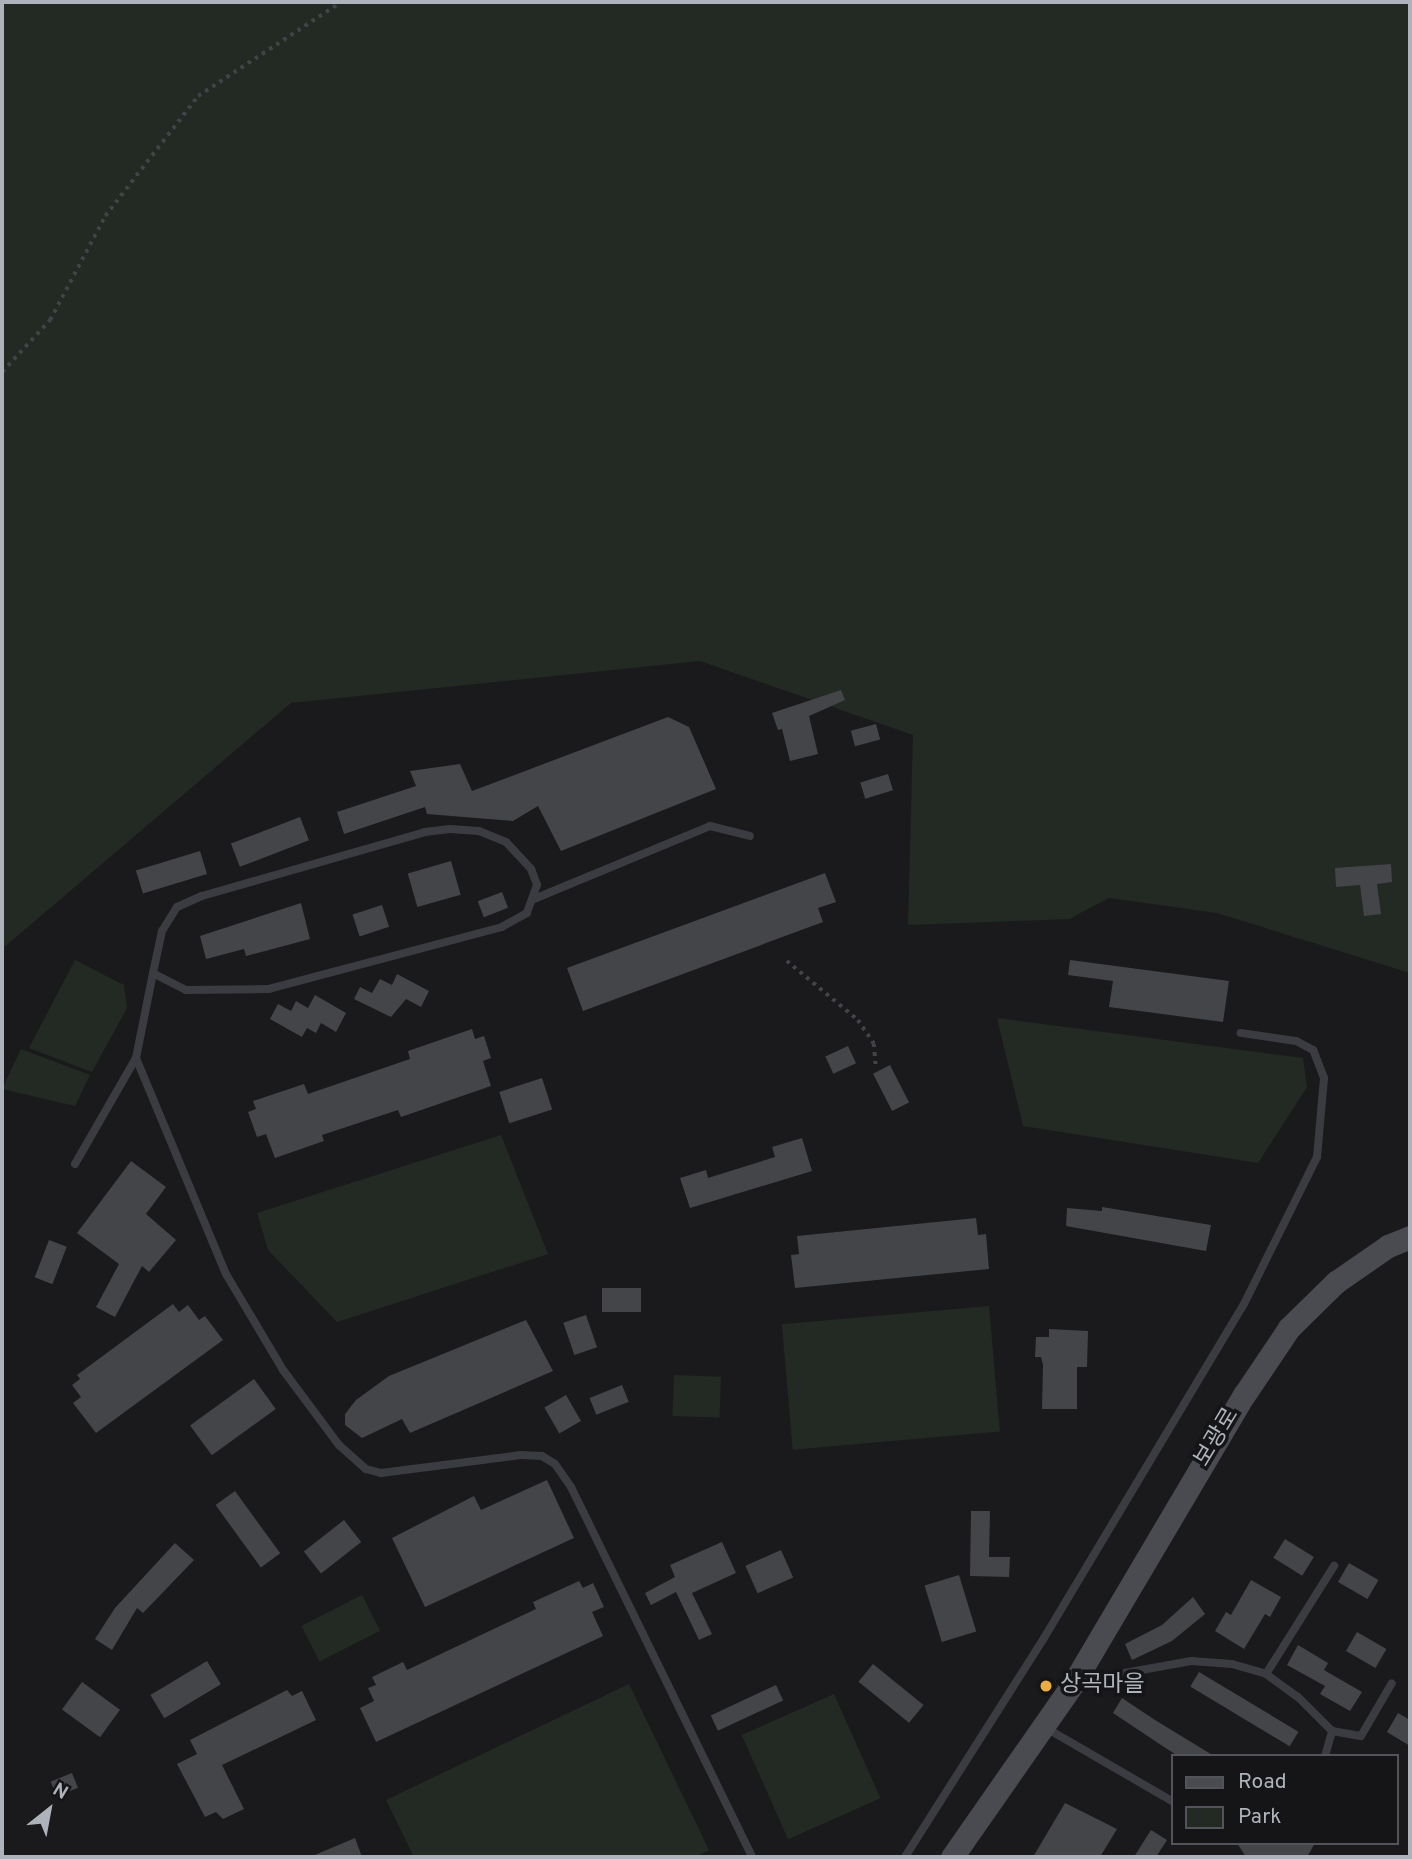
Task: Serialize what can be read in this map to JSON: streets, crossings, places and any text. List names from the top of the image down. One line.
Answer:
{"streets":{"main road":["보광로"]},"places":["상곡마을"],"legend":["Road","Park"],"north":"top right"}
